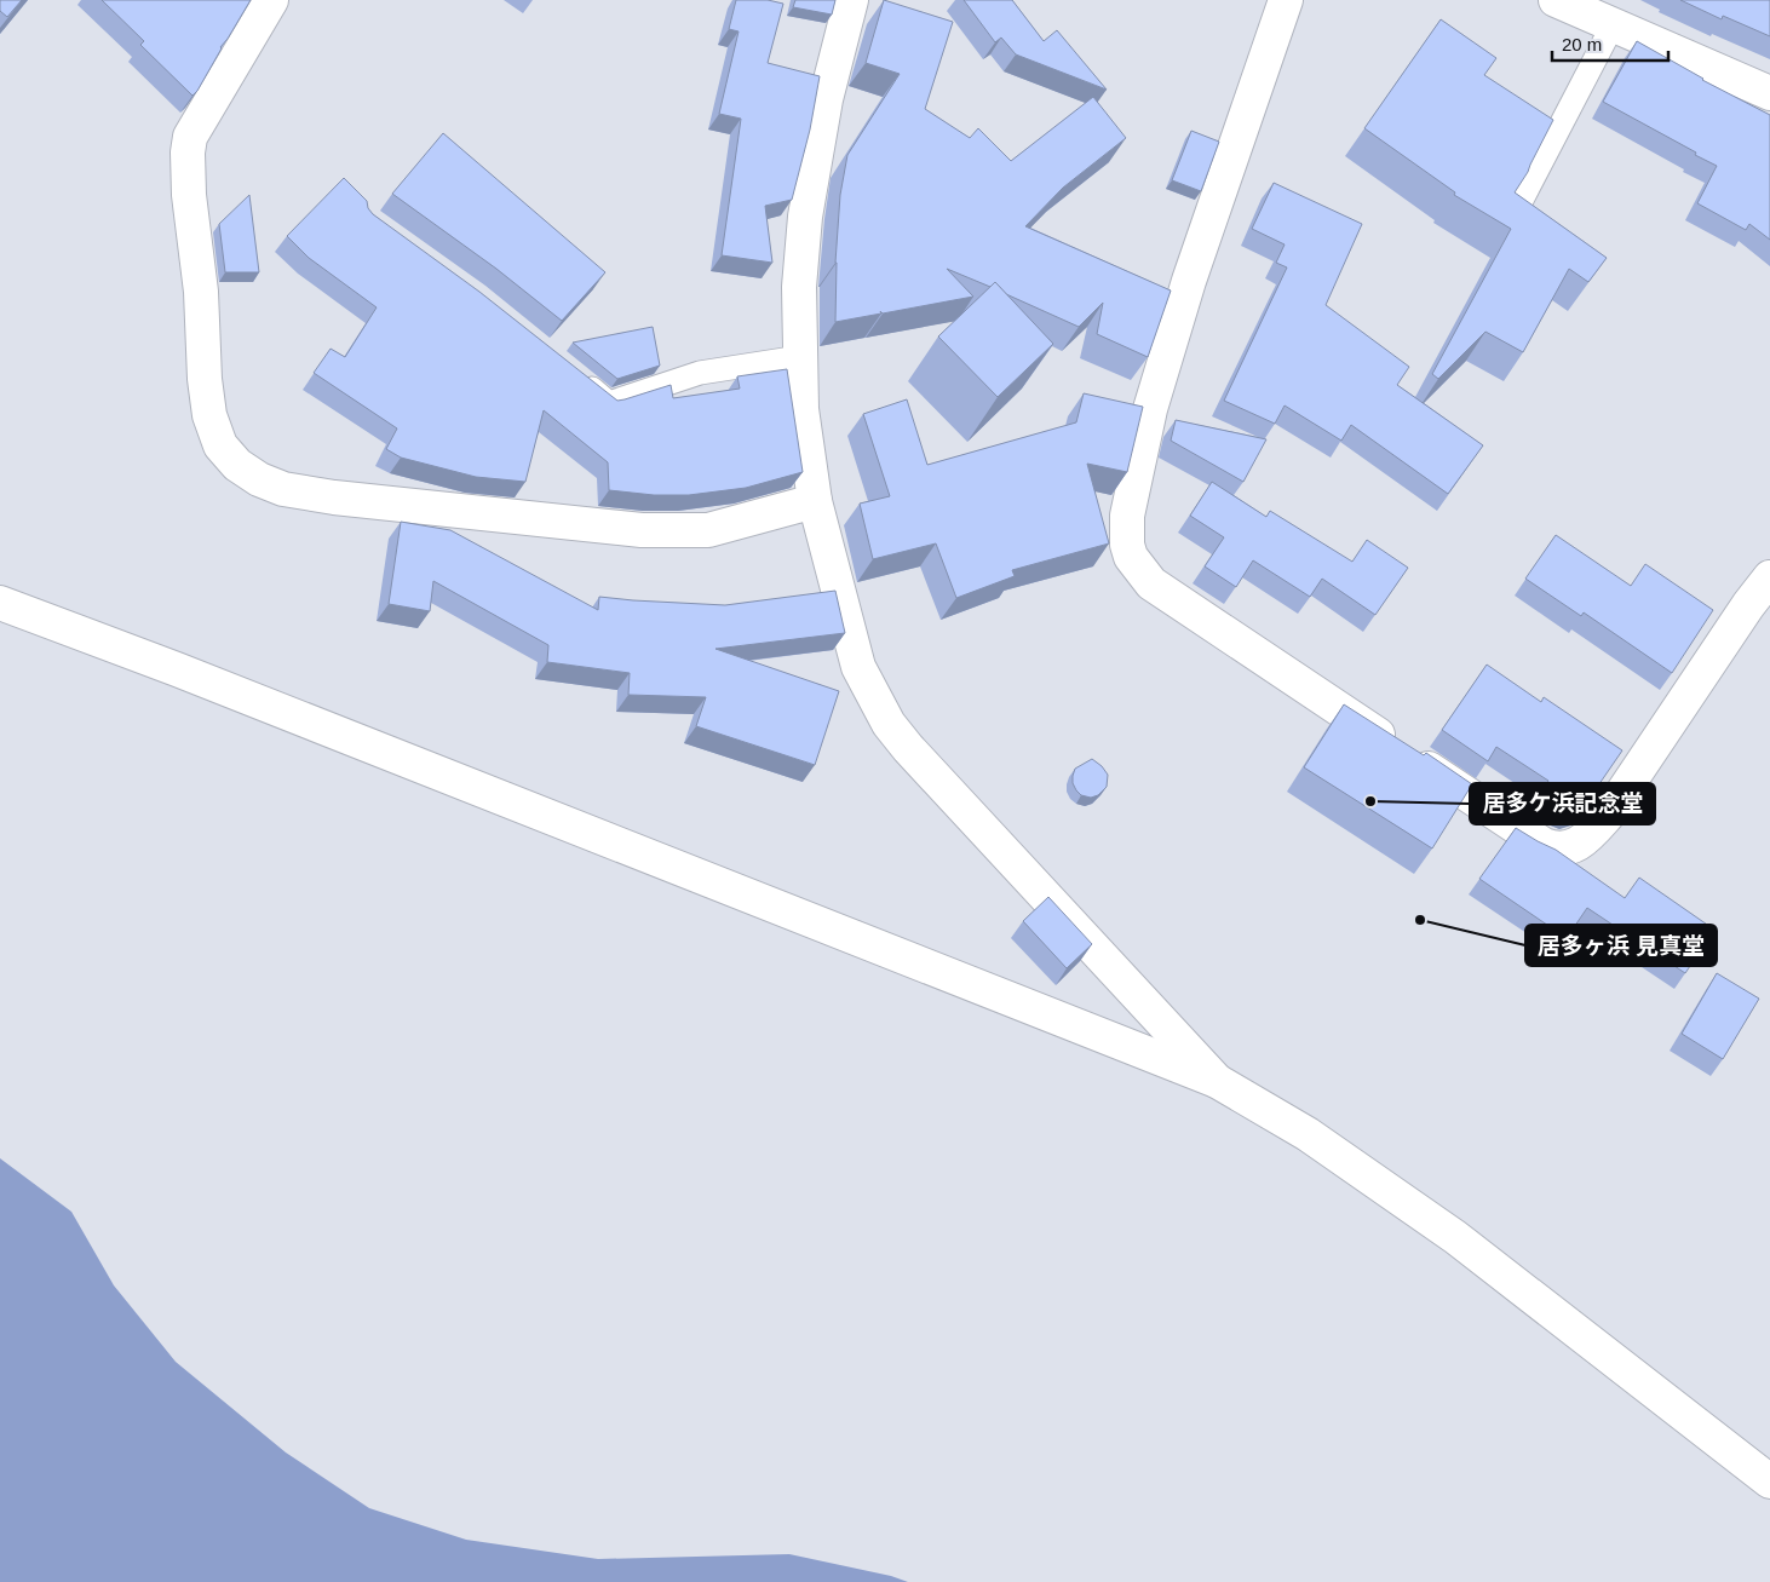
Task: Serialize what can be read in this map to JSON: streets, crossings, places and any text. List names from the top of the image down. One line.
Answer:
{"places":["居多ケ浜記念堂","居多ヶ浜 見真堂"],"scale_bar":"20 m"}
